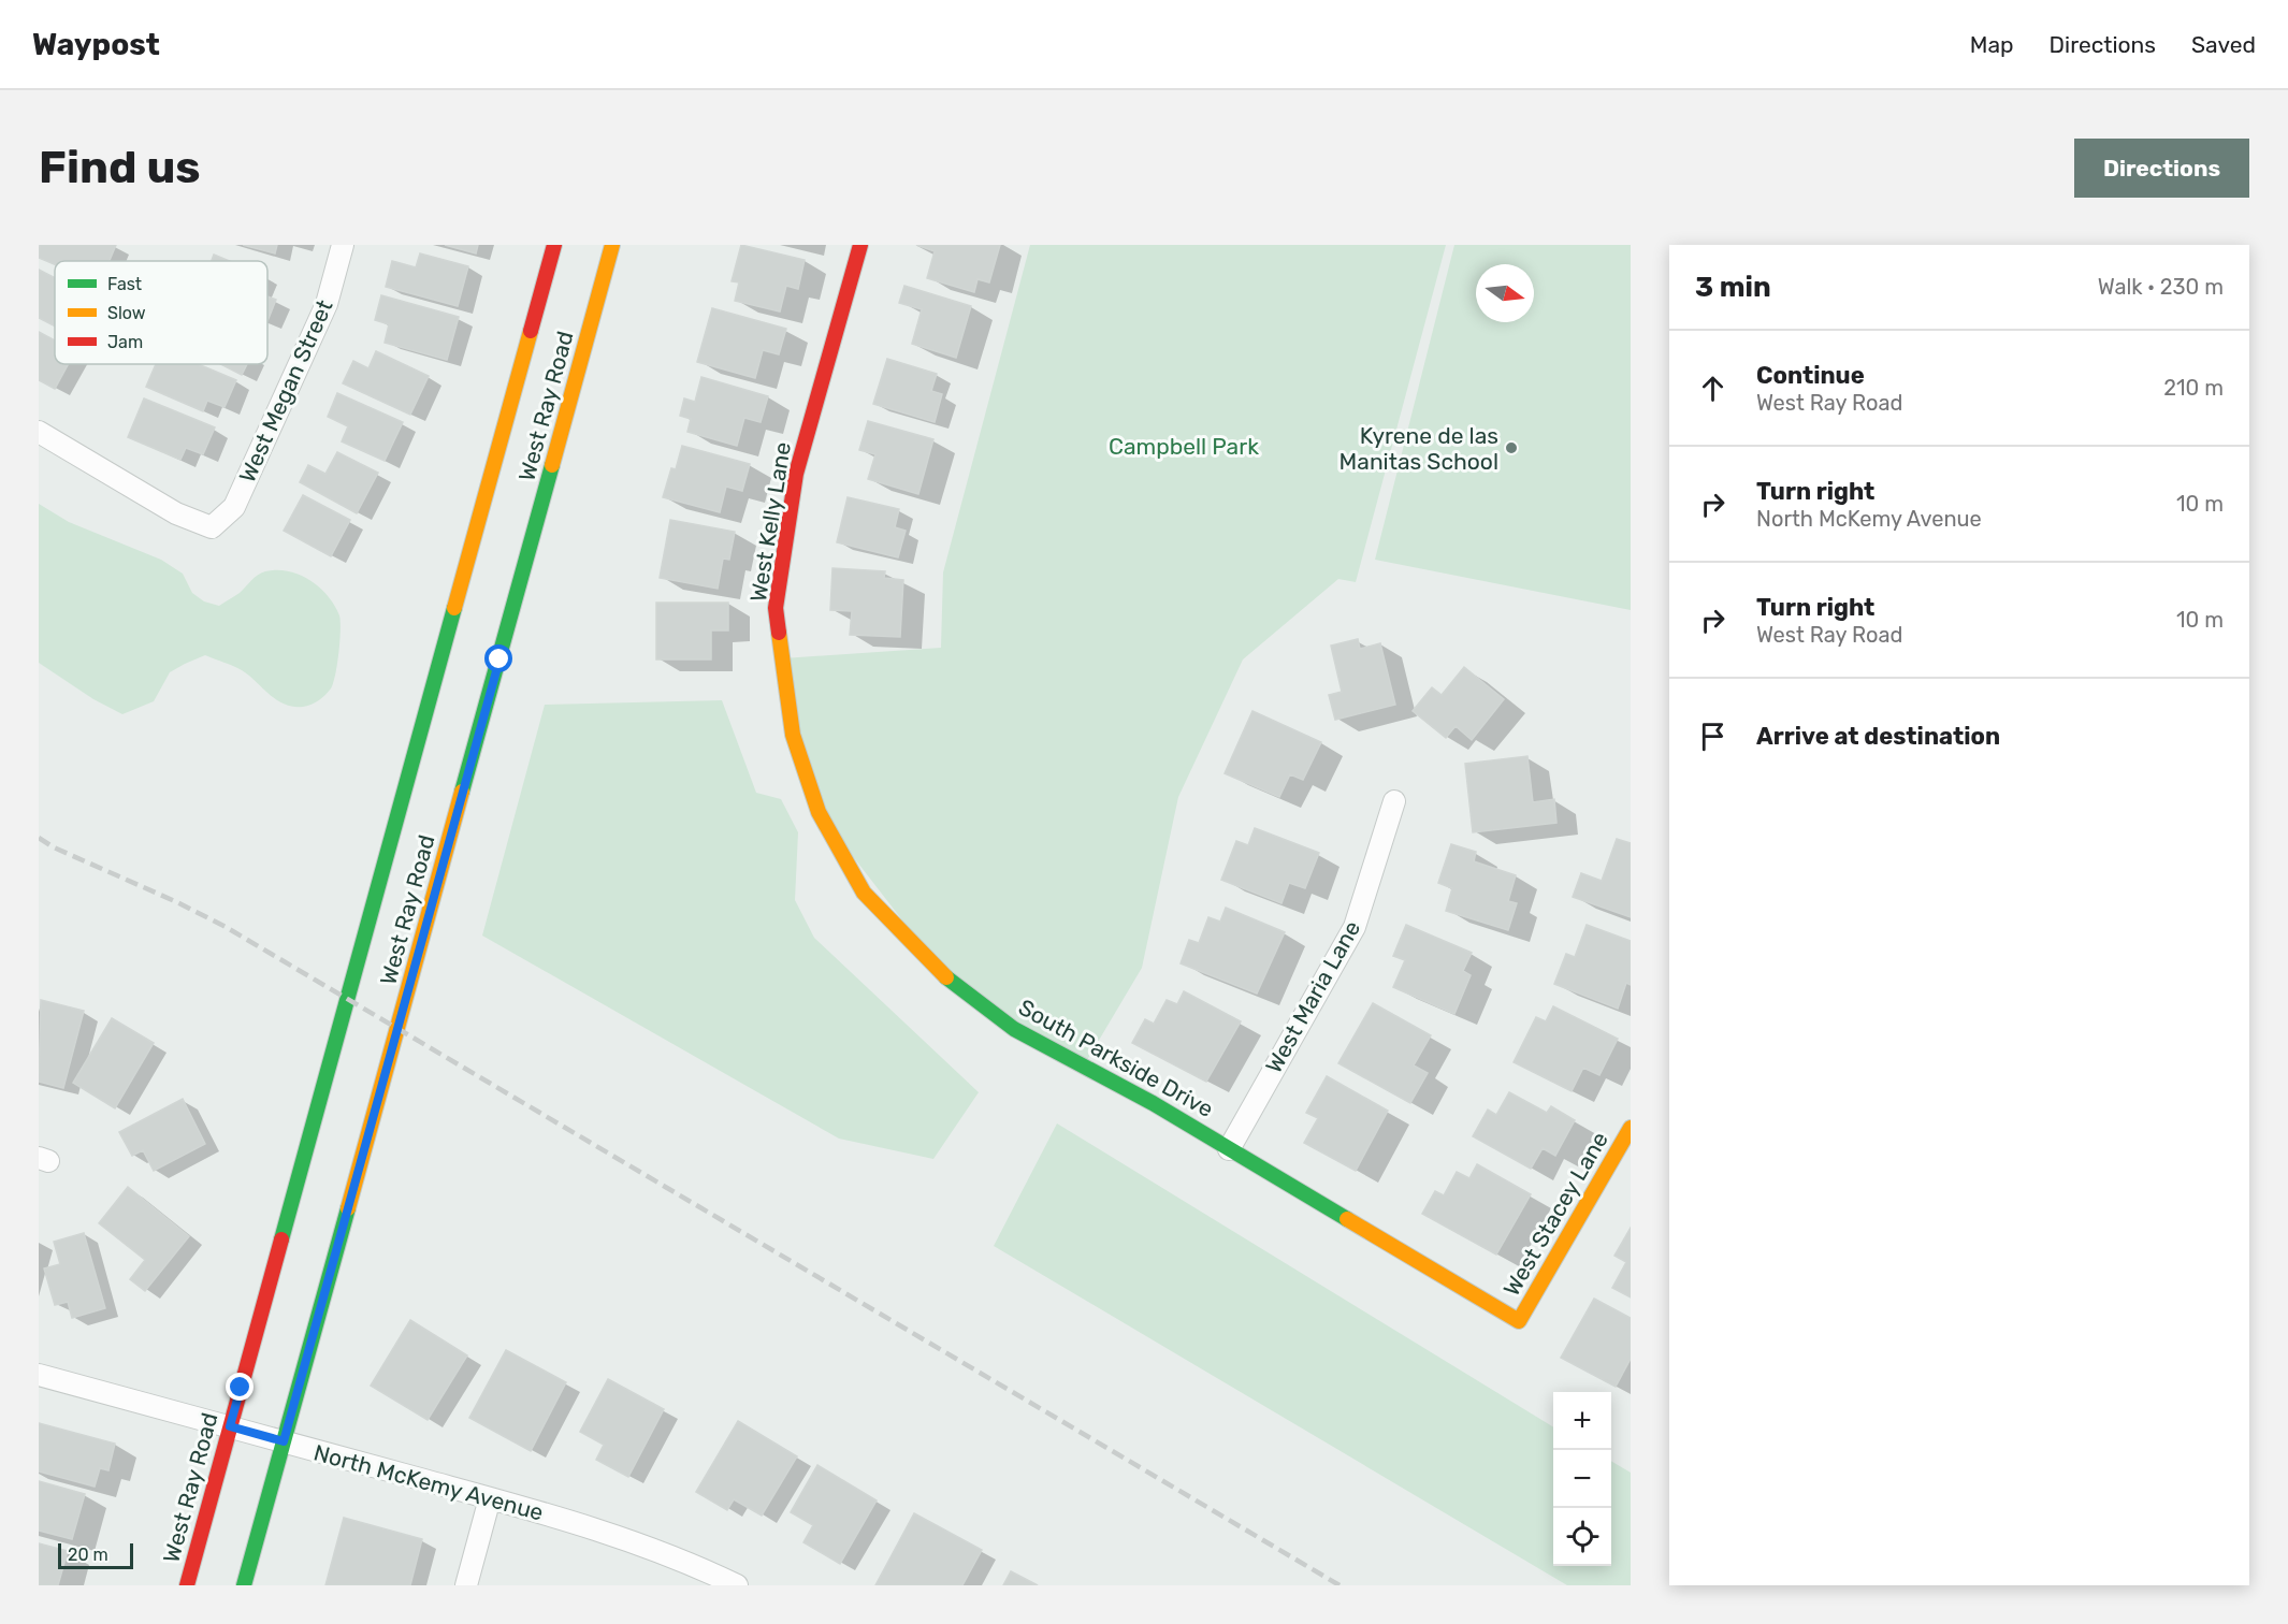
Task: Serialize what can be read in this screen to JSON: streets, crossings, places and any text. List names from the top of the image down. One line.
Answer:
{"streets":{"main road":["West Ray Road","West Kelly Lane","South Parkside Drive","West Stacey Lane"],"street":["West Megan Street","West Maria Lane","North McKemy Avenue"]},"crossings":[["West Ray Road","North McKemy Avenue"],["West Kelly Lane","South Parkside Drive"],["West Maria Lane","South Parkside Drive"],["South Parkside Drive","West Stacey Lane"]],"parks":["Campbell Park"],"places":["Kyrene de las Manitas School"],"legend":["Fast","Slow","Jam"],"scale_bar":"20 m","north":"right","page":{"header":"Waypost","nav":["Map","Directions","Saved"],"buttons":"Directions","title":"Find us","heading":["3 min","Walk · 230 m"],"list":[["Continue","West Ray Road","210 m"],["Turn right","North McKemy Avenue","10 m"],["Turn right","West Ray Road","10 m"],"Arrive at destination"],"map_buttons":["+","−"],"scale":"20 m"}}
